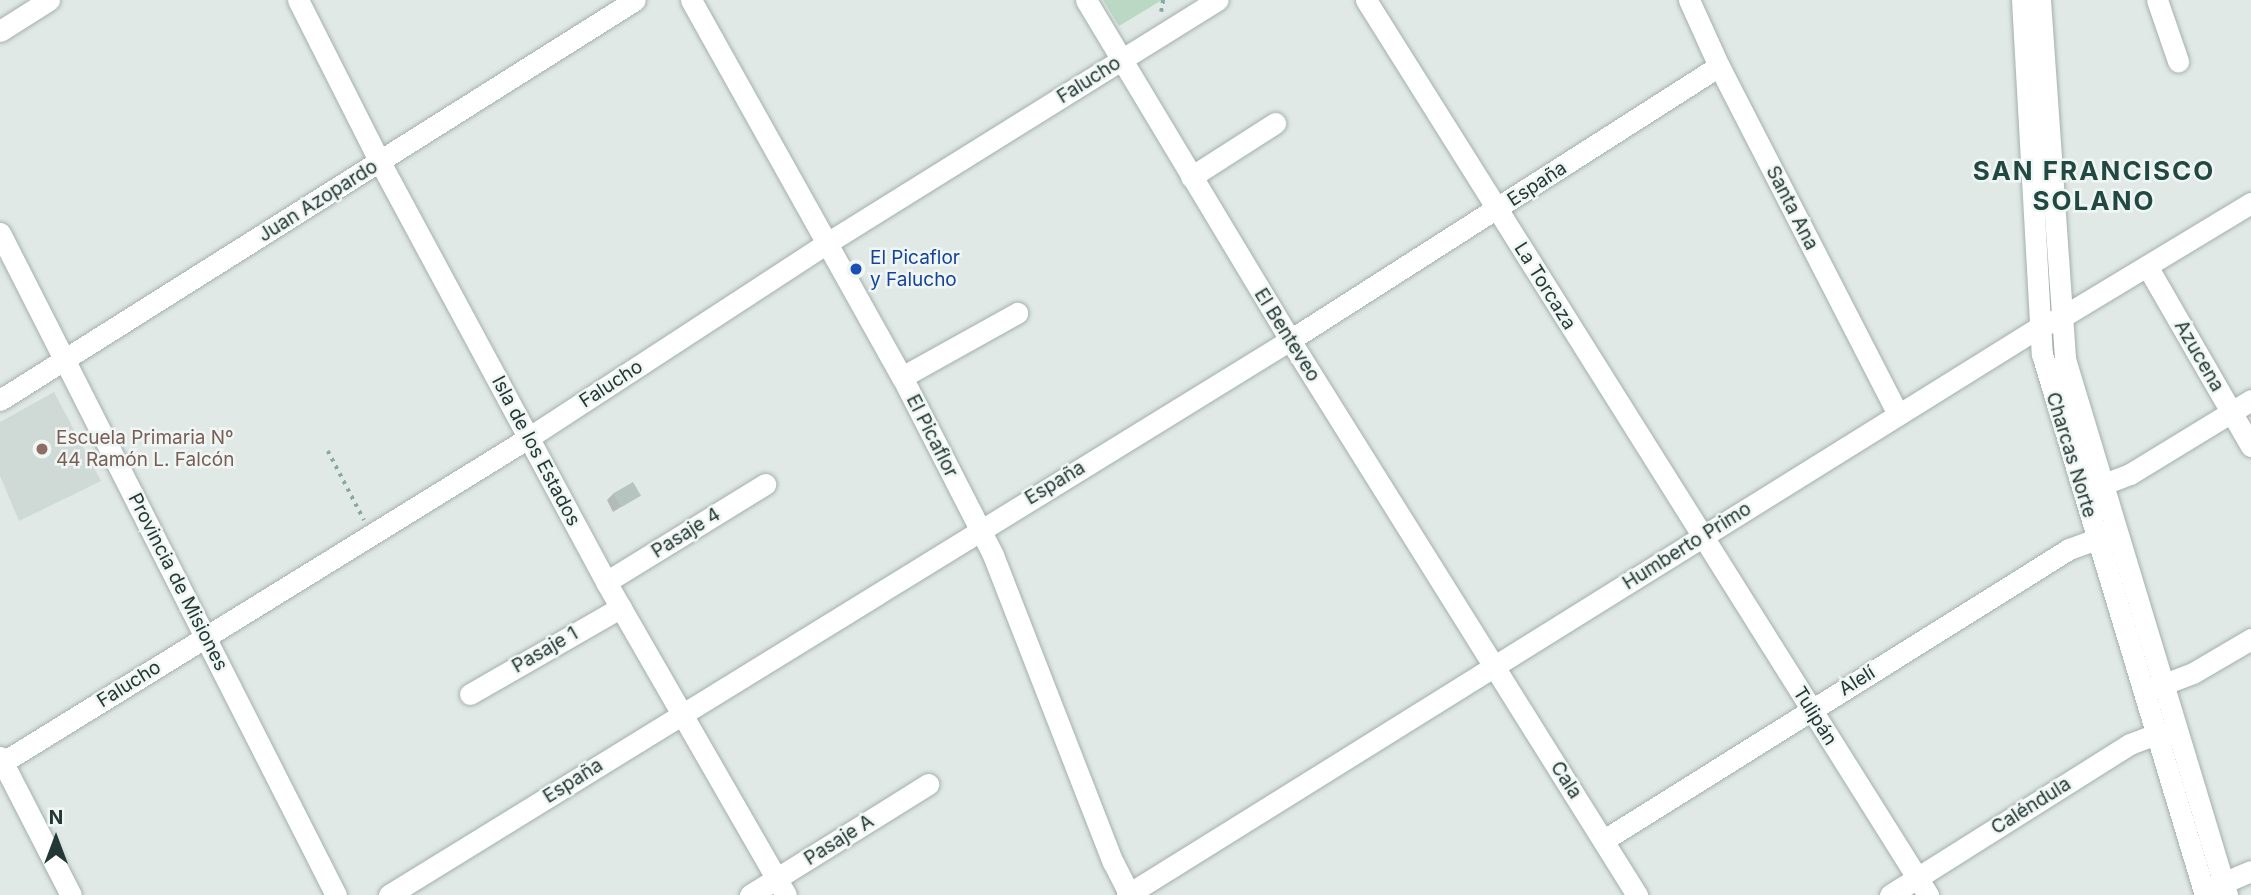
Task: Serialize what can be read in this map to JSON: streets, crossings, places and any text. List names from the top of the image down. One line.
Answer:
{"streets":{"street":["Falucho","España","Juan Azopardo","Santa Ana","La Torcaza","El Benteveo","Azucena","El Picaflor","Isla de los Estados","Charcas Norte","Pasaje 4","Humberto Primo","Provincia de Misiones","Pasaje 1","Alelí","Tulipán","Cala","Caléndula","Pasaje A"]},"crossings":[["Falucho","El Benteveo"],["Falucho","El Picaflor"],["Falucho","Isla de los Estados"],["Falucho","Provincia de Misiones"],["España","Santa Ana"],["España","La Torcaza"],["España","El Benteveo"],["España","El Picaflor"],["España","Isla de los Estados"],["Juan Azopardo","Isla de los Estados"],["Juan Azopardo","Provincia de Misiones"],["Santa Ana","Humberto Primo"],["La Torcaza","Humberto Primo"],["La Torcaza","Tulipán"],["El Benteveo","Humberto Primo"],["El Benteveo","Cala"],["Azucena","Humberto Primo"],["El Picaflor","Humberto Primo"],["Isla de los Estados","Pasaje 4"],["Isla de los Estados","Pasaje 1"],["Isla de los Estados","Pasaje A"],["Charcas Norte","Humberto Primo"],["Charcas Norte","Alelí"],["Charcas Norte","Caléndula"],["Humberto Primo","Tulipán"],["Humberto Primo","Cala"],["Alelí","Tulipán"],["Alelí","Cala"],["Tulipán","Caléndula"]],"districts":["SAN FRANCISCO SOLANO"],"places":["El Picaflor y Falucho","Escuela Primaria Nº 44 Ramón L. Falcón"],"north":"top"}
